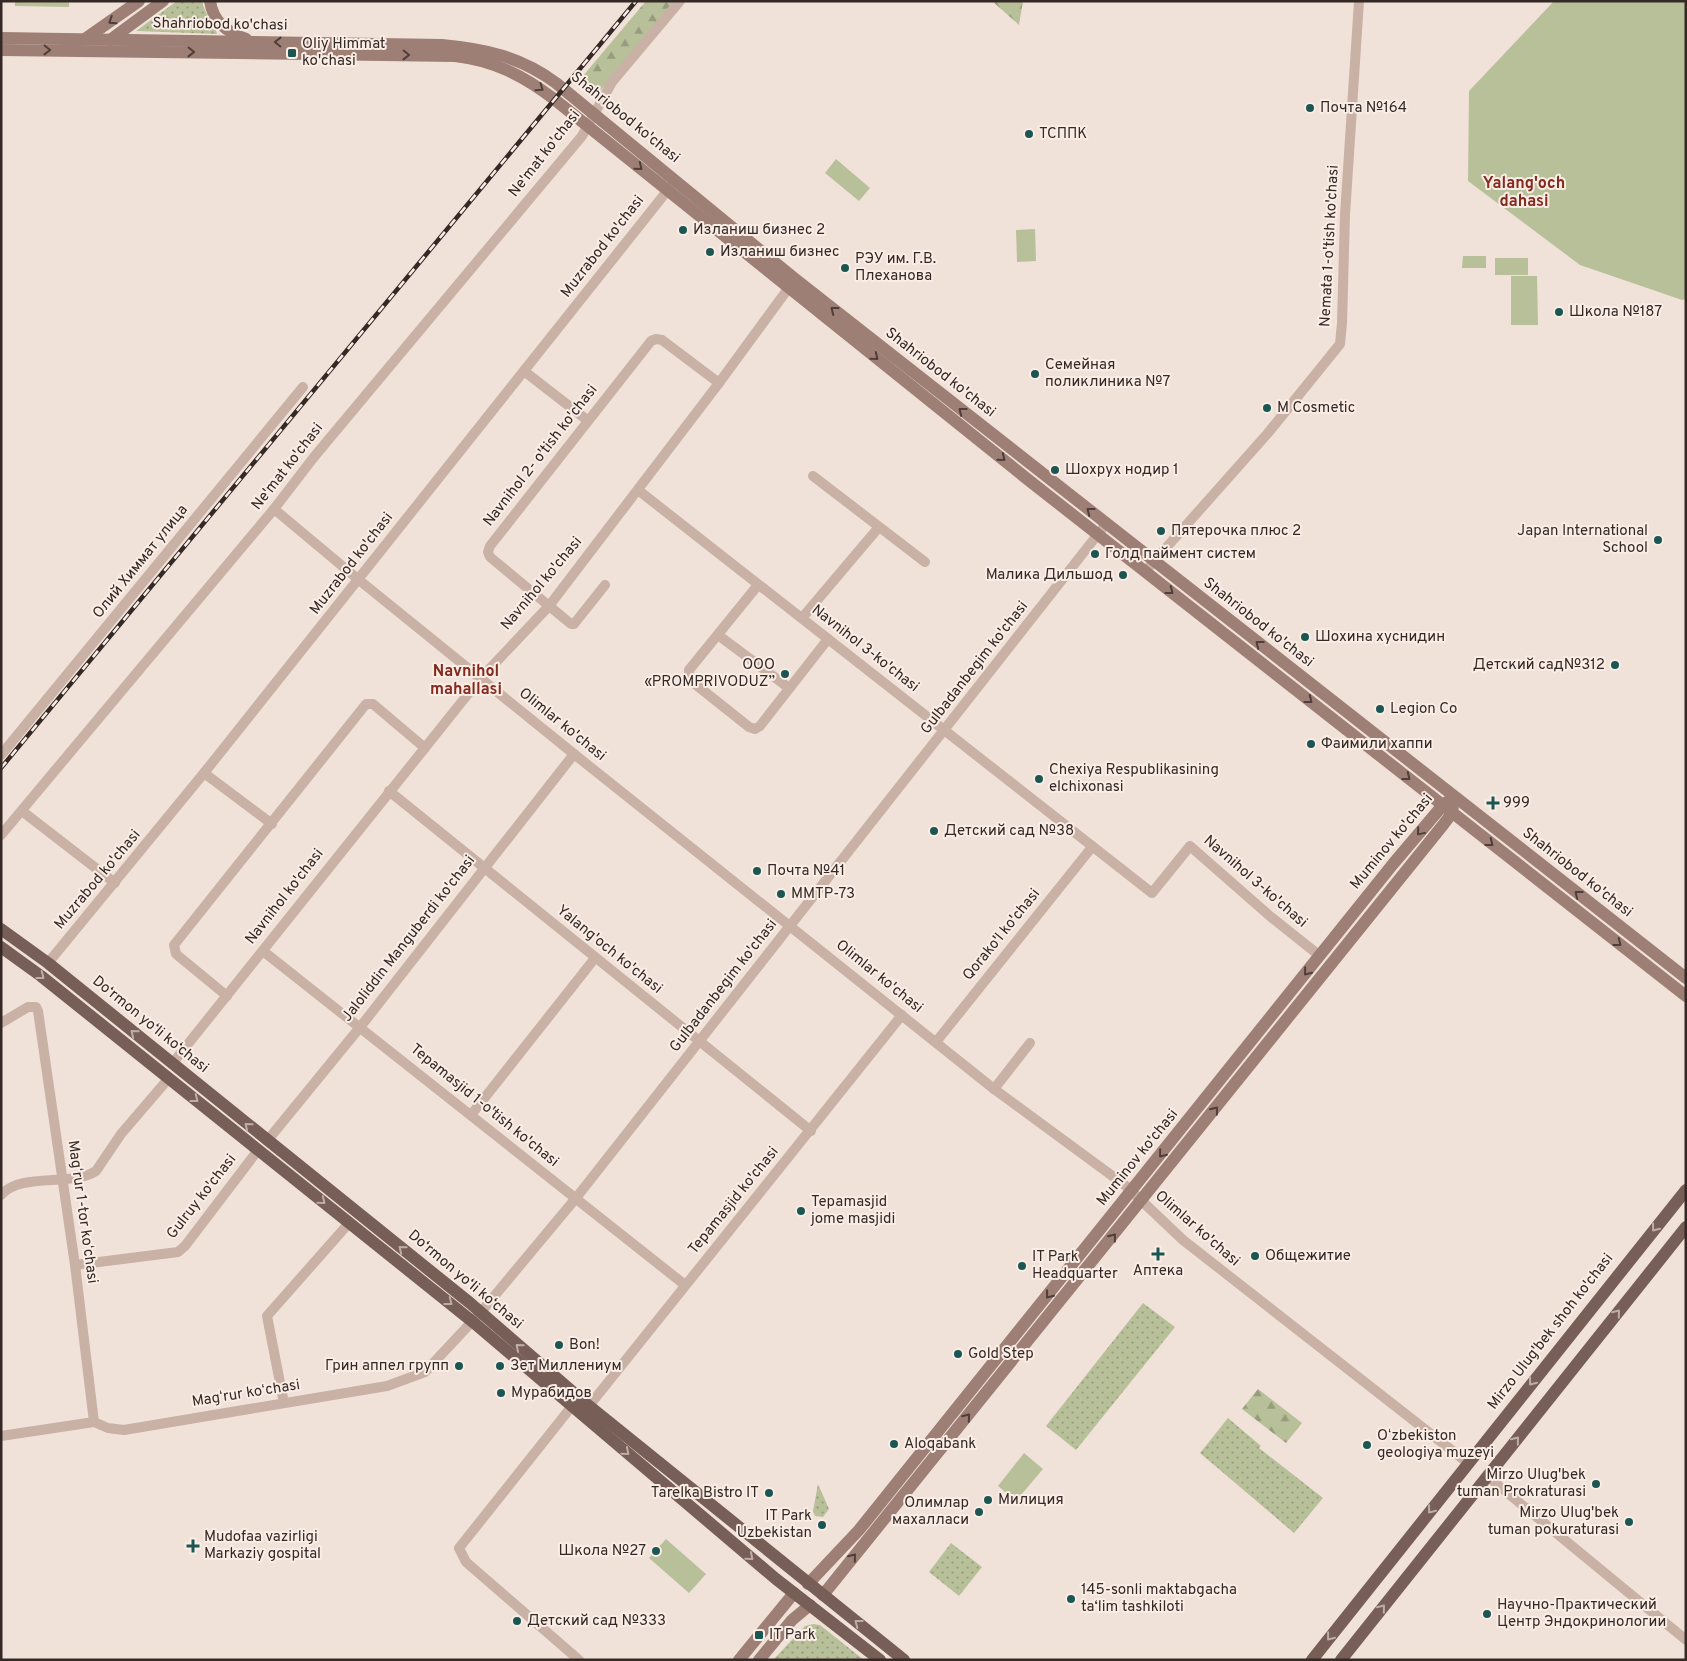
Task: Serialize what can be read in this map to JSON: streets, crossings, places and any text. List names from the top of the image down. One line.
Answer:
{"streets":{"main road":["Shahriobod ko'chasi","Navnihol ko'chasi","Muminov ko'chasi","Do‘rmon yo‘li ko‘chasi","Mirzo Ulug'bek shoh ko'chasi"],"street":["Ne'mat ko'chasi","Nemata 1-o'tish ko'chasi","Muzrabod ko'chasi","Navnihol 2- o'tish ko'chasi","Олий Химмат улица","Navnihol 3-ko'chasi","Gulbadanbegim ko'chasi","Olimlar ko'chasi","Qorako'l ko'chasi","Jaloliddin Manguberdi ko'chasi","Yalang'och ko'chasi","Tepamasjid 1-o'tish ko'chasi","Gulruy ko'chasi","Tepamasjid ko'chasi","Magʻrur 1-tor koʻchasi","Magʻrur koʻchasi"]},"crossings":[["Shahriobod ko'chasi","Ne'mat ko'chasi"],["Shahriobod ko'chasi","Nemata 1-o'tish ko'chasi"],["Shahriobod ko'chasi","Muzrabod ko'chasi"],["Shahriobod ko'chasi","Navnihol ko'chasi"],["Shahriobod ko'chasi","Gulbadanbegim ko'chasi"],["Shahriobod ko'chasi","Muminov ko'chasi"],["Ne'mat ko'chasi","Olimlar ko'chasi"],["Muzrabod ko'chasi","Olimlar ko'chasi"],["Muzrabod ko'chasi","Do‘rmon yo‘li ko‘chasi"],["Navnihol 2- o'tish ko'chasi","Navnihol ko'chasi"],["Navnihol ko'chasi","Navnihol 3-ko'chasi"],["Navnihol ko'chasi","Olimlar ko'chasi"],["Navnihol ko'chasi","Yalang'och ko'chasi"],["Navnihol ko'chasi","Do‘rmon yo‘li ko‘chasi"],["Navnihol ko'chasi","Tepamasjid 1-o'tish ko'chasi"],["Navnihol 3-ko'chasi","Gulbadanbegim ko'chasi"],["Navnihol 3-ko'chasi","Muminov ko'chasi"],["Navnihol 3-ko'chasi","Qorako'l ko'chasi"],["Gulbadanbegim ko'chasi","Olimlar ko'chasi"],["Gulbadanbegim ko'chasi","Yalang'och ko'chasi"],["Gulbadanbegim ko'chasi","Do‘rmon yo‘li ko‘chasi"],["Gulbadanbegim ko'chasi","Tepamasjid 1-o'tish ko'chasi"],["Gulbadanbegim ko'chasi","Magʻrur koʻchasi"],["Olimlar ko'chasi","Muminov ko'chasi"],["Olimlar ko'chasi","Qorako'l ko'chasi"],["Olimlar ko'chasi","Jaloliddin Manguberdi ko'chasi"],["Olimlar ko'chasi","Tepamasjid ko'chasi"],["Olimlar ko'chasi","Mirzo Ulug'bek shoh ko'chasi"],["Muminov ko'chasi","Do‘rmon yo‘li ko‘chasi"],["Jaloliddin Manguberdi ko'chasi","Yalang'och ko'chasi"],["Jaloliddin Manguberdi ko'chasi","Do‘rmon yo‘li ko‘chasi"],["Jaloliddin Manguberdi ko'chasi","Tepamasjid 1-o'tish ko'chasi"],["Jaloliddin Manguberdi ko'chasi","Gulruy ko'chasi"],["Yalang'och ko'chasi","Tepamasjid ko'chasi"],["Do‘rmon yo‘li ko‘chasi","Gulruy ko'chasi"],["Do‘rmon yo‘li ko‘chasi","Tepamasjid ko'chasi"],["Do‘rmon yo‘li ko‘chasi","Magʻrur koʻchasi"],["Tepamasjid 1-o'tish ko'chasi","Tepamasjid ko'chasi"],["Gulruy ko'chasi","Magʻrur 1-tor koʻchasi"],["Magʻrur 1-tor koʻchasi","Magʻrur koʻchasi"]],"districts":["Yalang'och dahasi","Navnihol mahallasi"],"places":{"transit":["Oliy Himmat ko'chasi","IT Park"],"other":["Почта №164","ТСППК","Изланиш бизнес 2","Изланиш бизнес","РЭУ им. Г.В. Плеханова","Школа №187","Cемейная поликлиника №7","M Cosmetic","Шохрух нодир 1","Пятерочка плюс 2","Japan International School","Голд паймент систем","Малика Дильшод","Шохина хуснидин","Детский сад№312","ООО «PROMPRIVODUZ”","Legion Co","Фаимили хаппи","Chexiya Respublikasining elchixonasi","Детский сад №38","Почта №41","MMTP-73","Tepamasjid jome masjidi","Общежитие","IT Park Headquarter","Bon!","Gold Step","Грин аппел групп","Зет Миллениум","Мурабидов","Aloqabank","Oʻzbekiston geologiya muzeyi","Mirzo Ulug'bek tuman Prokraturasi","Tarelka Bistro IT","Милиция","Олимлар махалласи","Mirzo Ulug'bek tuman pokuraturasi","IT Park Uzbekistan","Школа №27","145-sonli maktabgacha ta‘lim tashkiloti","Научно-Практический Центр Эндокринологии","Детский сад №333"],"health":["999","Аптека","Mudofaa vazirligi Markaziy gospital"]}}
